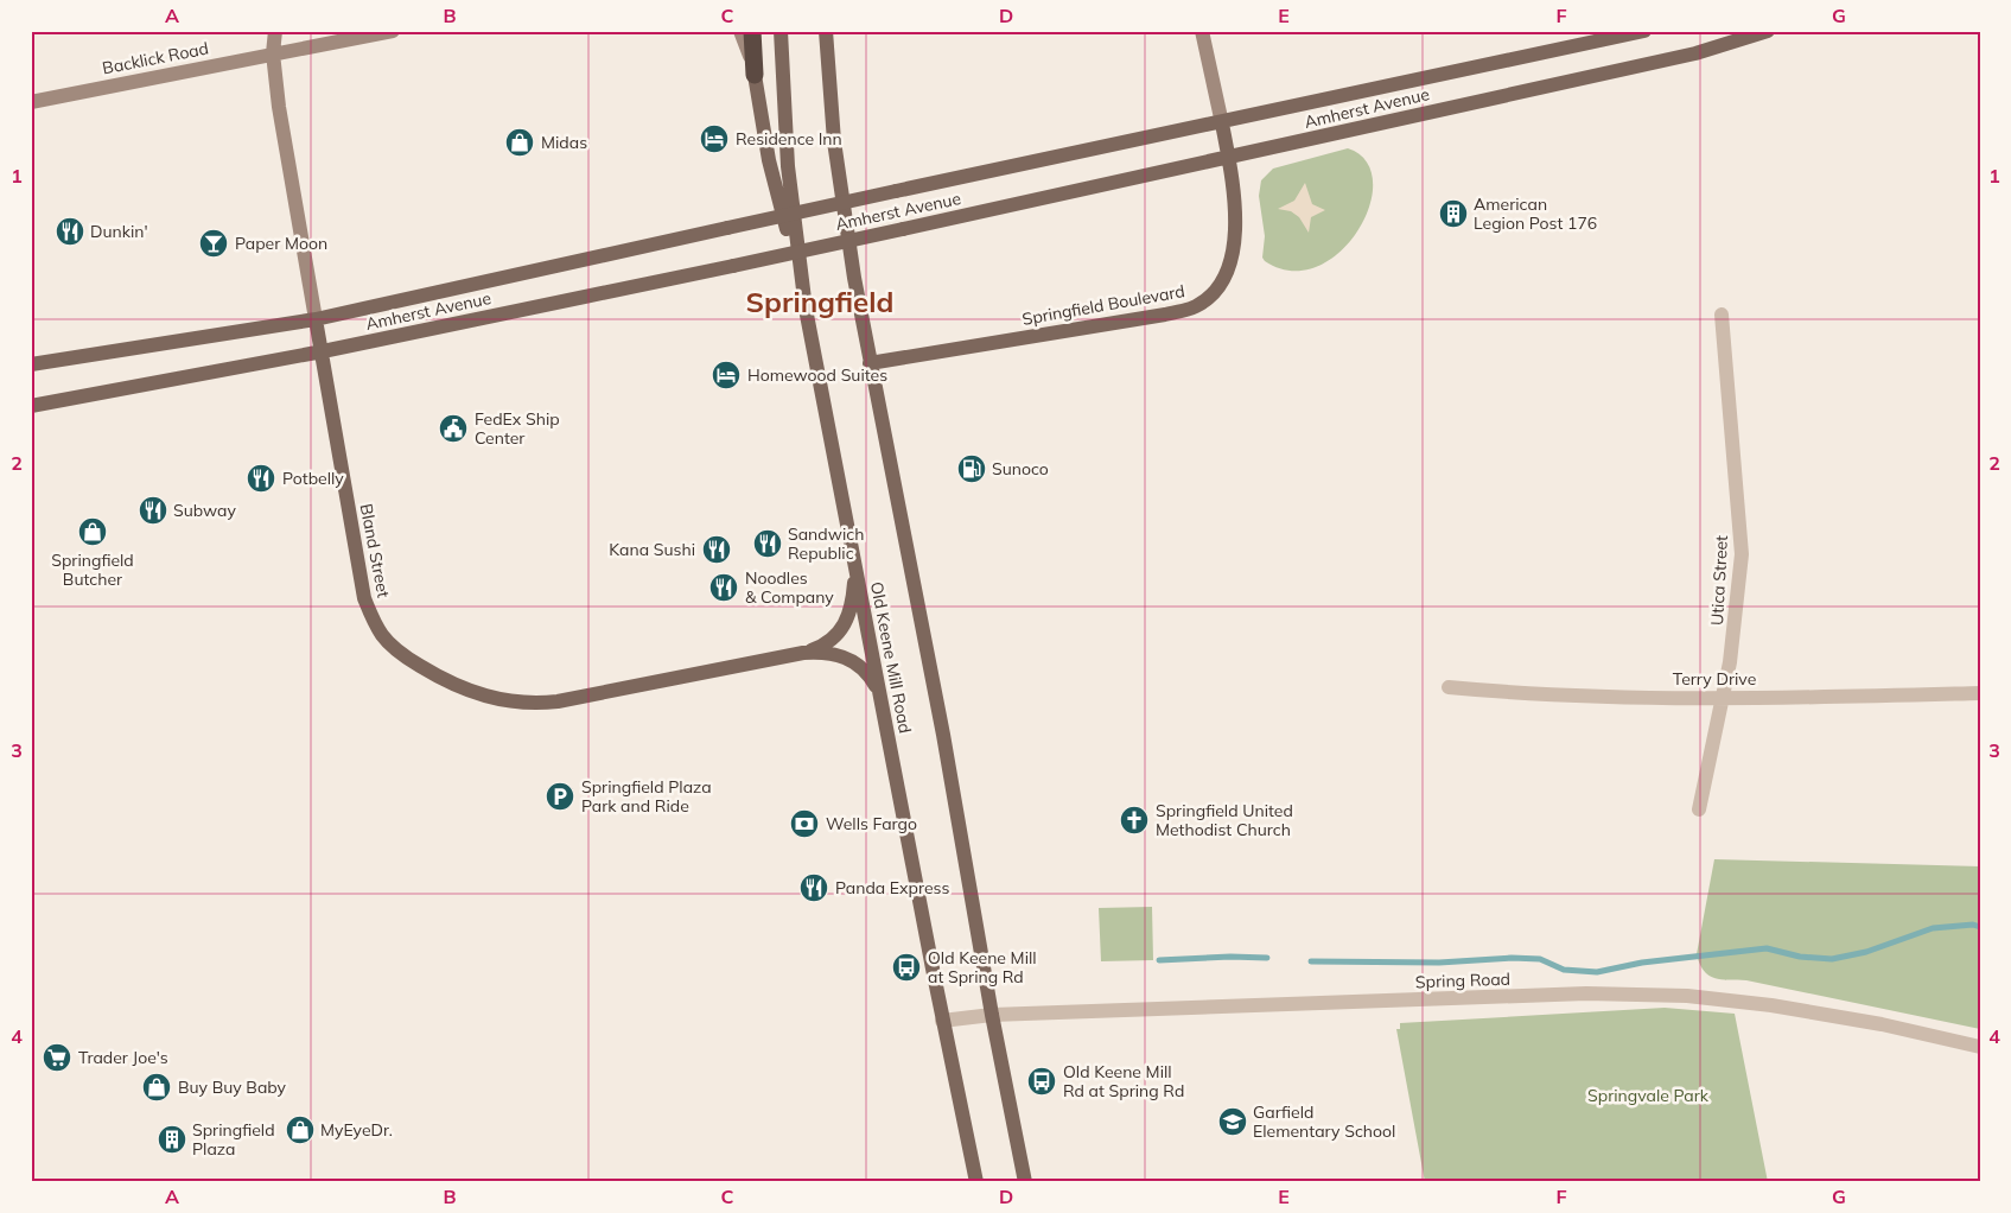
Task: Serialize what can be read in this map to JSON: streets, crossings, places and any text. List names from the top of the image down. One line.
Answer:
{"streets":{"main road":["Backlick Road","Amherst Avenue","Springfield Boulevard","Bland Street","Old Keene Mill Road"],"street":["Utica Street","Terry Drive","Spring Road"]},"crossings":[["Backlick Road","Bland Street"],["Amherst Avenue","Springfield Boulevard"],["Amherst Avenue","Bland Street"],["Utica Street","Terry Drive"],["Old Keene Mill Road","Spring Road"]],"districts":["Springfield"],"parks":["Springvale Park"],"places":{"hotel":["Residence Inn","Homewood Suites"],"shop":["Midas","Springfield Butcher","Buy Buy Baby","MyEyeDr."],"building":["American Legion Post 176","Springfield Plaza"],"restaurant":["Dunkin'","Potbelly","Subway","Sandwich Republic","Kana Sushi","Noodles & Company","Panda Express"],"bar":["Paper Moon"],"public building":["FedEx Ship Center"],"fuel station":["Sunoco"],"parking":["Springfield Plaza Park and Ride"],"church":["Springfield United Methodist Church"],"bank":["Wells Fargo"],"bus stop":["Old Keene Mill at Spring Rd","Old Keene Mill Rd at Spring Rd"],"supermarket":["Trader Joe's"],"school or university":["Garfield Elementary School"]},"grid":{"columns":["A","B","C","D","E","F","G"],"rows":["1","2","3","4"]}}
